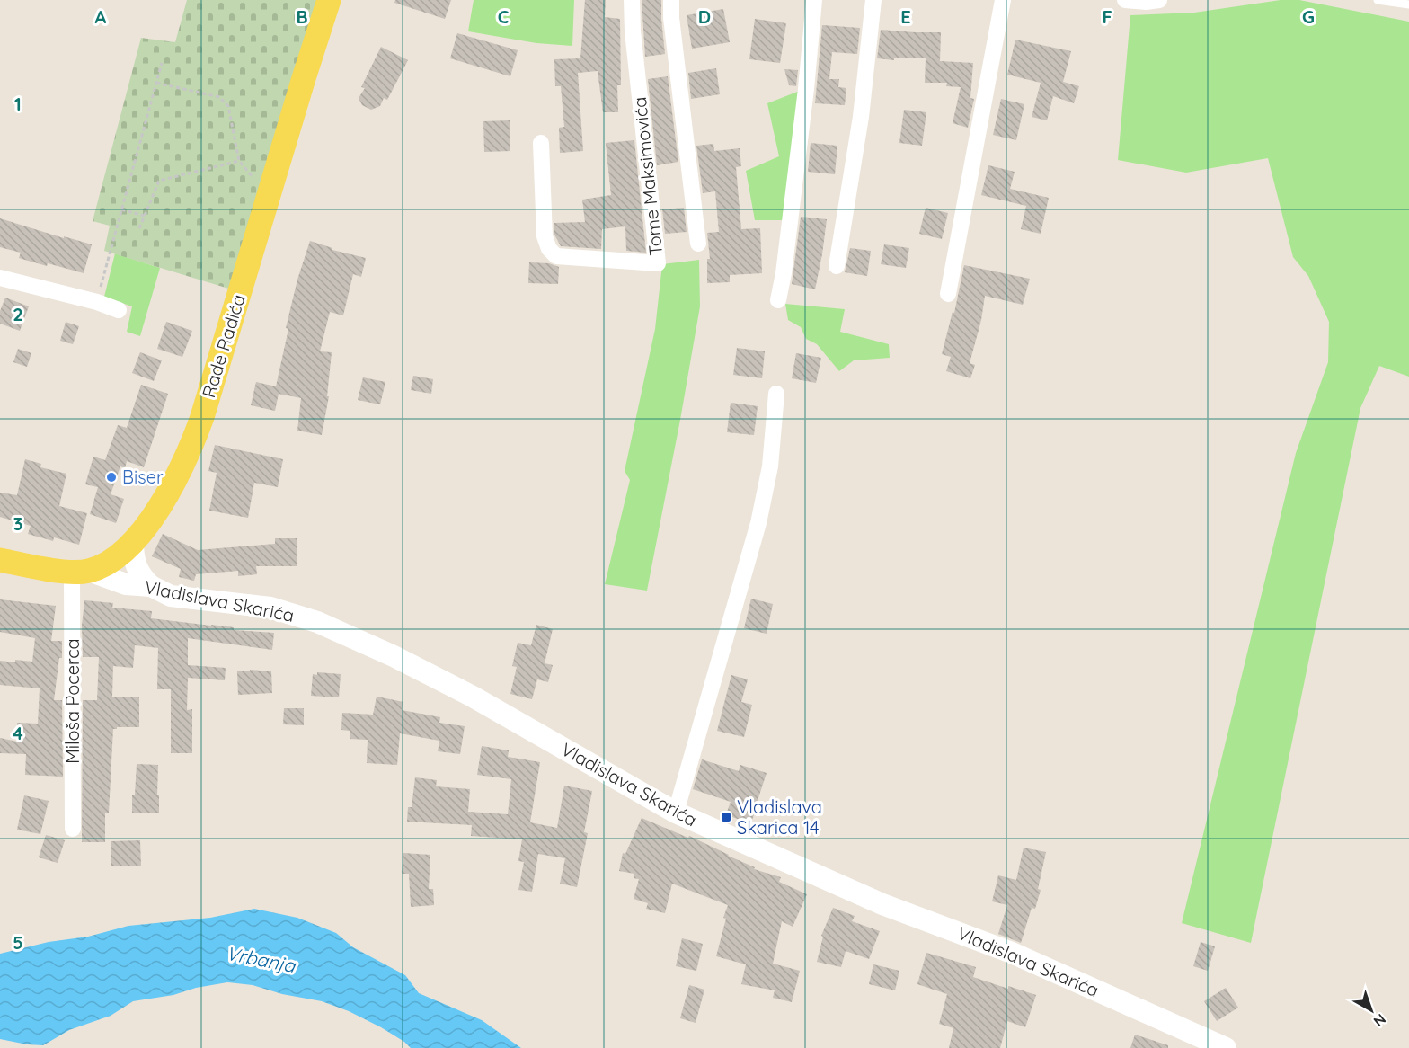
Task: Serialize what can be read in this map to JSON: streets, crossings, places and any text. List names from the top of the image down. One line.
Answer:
{"streets":{"main road":["Rade Radića"],"street":["Tome Maksimovića","Vladislava Skarića","Miloša Pocerca"]},"crossings":[["Rade Radića","Vladislava Skarića"],["Rade Radića","Miloša Pocerca"],["Vladislava Skarića","Miloša Pocerca"]],"water":["Vrbanja"],"places":{"other":["Biser"],"transit":["Vladislava Skarica 14"]},"north":"bottom right","grid":{"columns":["A","B","C","D","E","F","G"],"rows":["1","2","3","4","5"]}}
